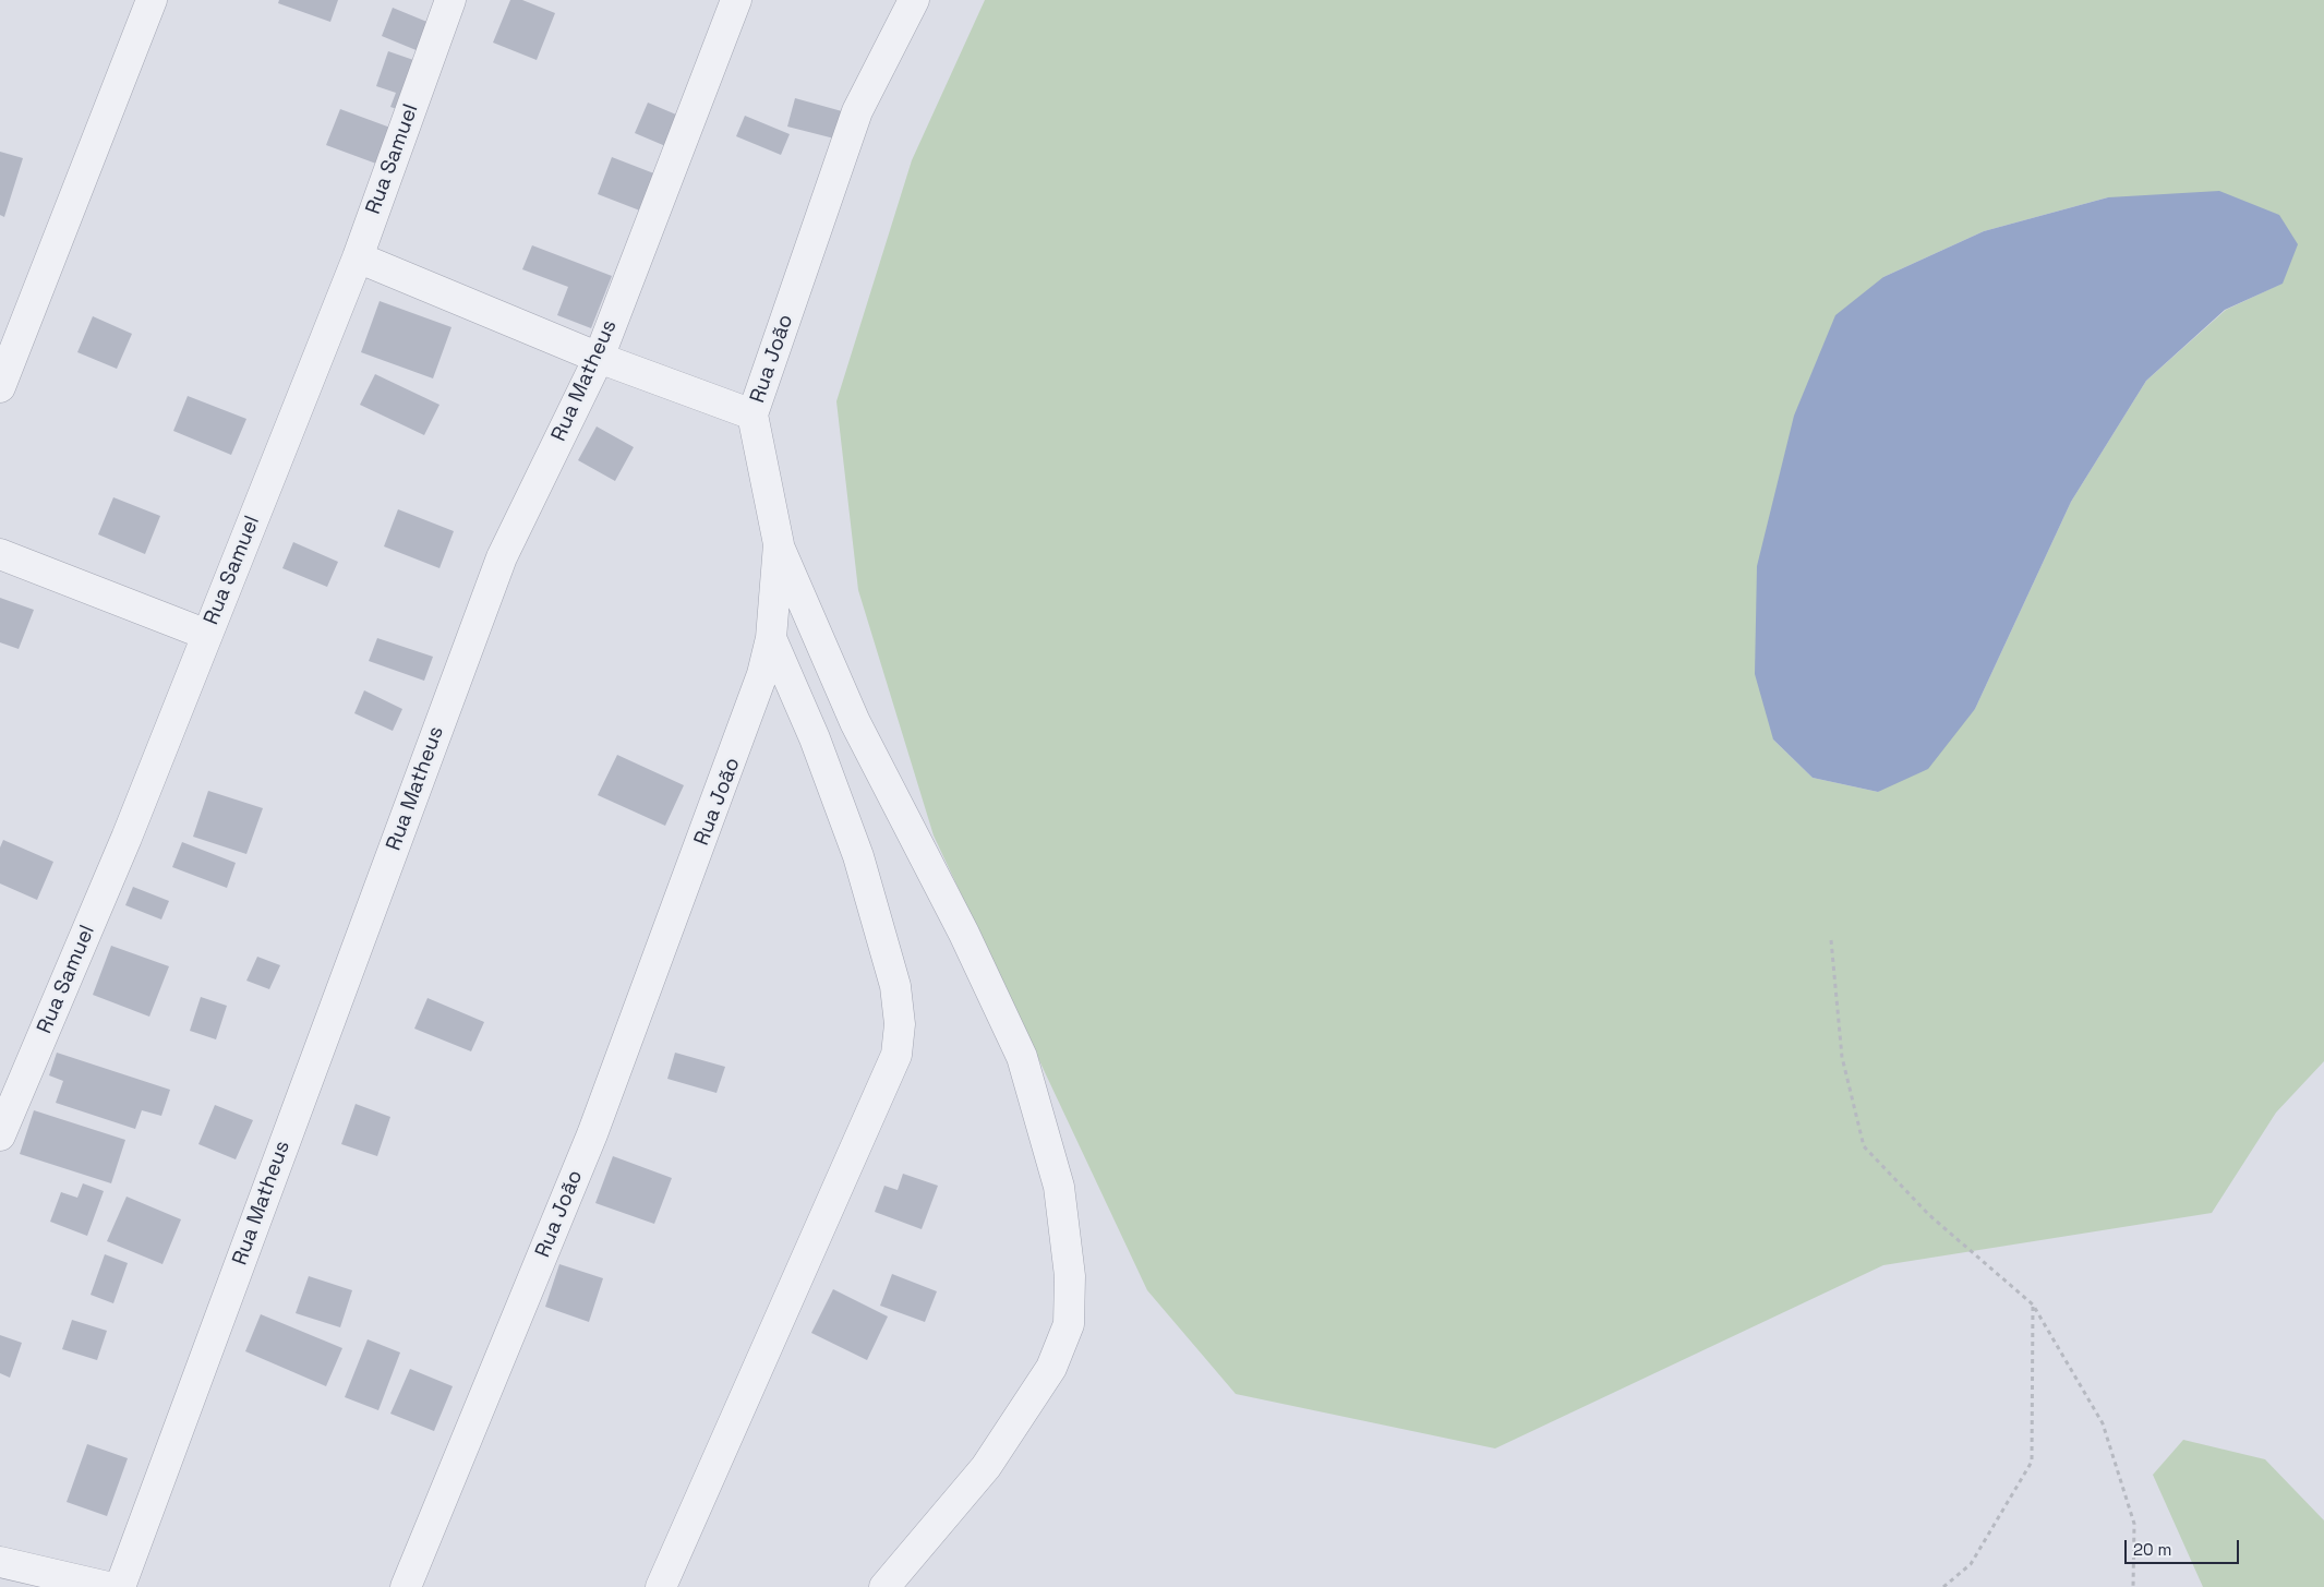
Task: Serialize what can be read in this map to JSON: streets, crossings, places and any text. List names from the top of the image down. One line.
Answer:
{"streets":{"street":["Rua Samuel","Rua João","Rua Matheus"]},"scale_bar":"20 m"}
